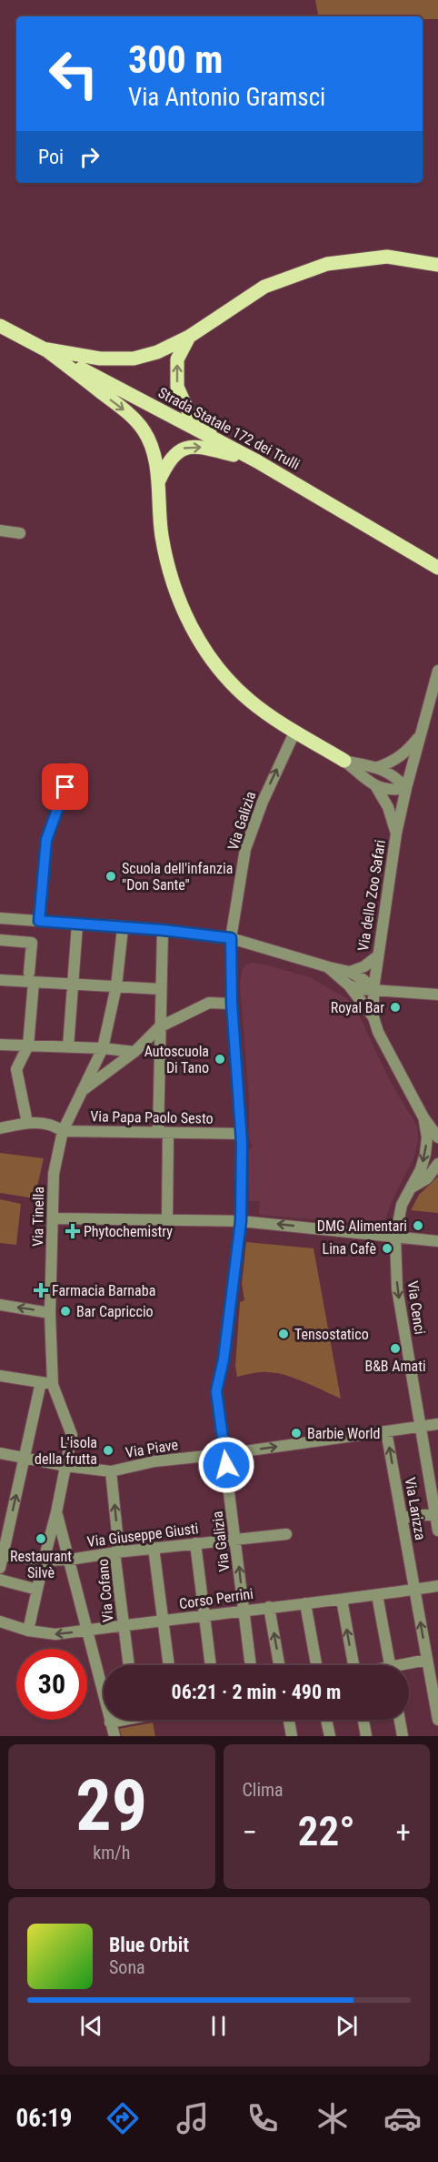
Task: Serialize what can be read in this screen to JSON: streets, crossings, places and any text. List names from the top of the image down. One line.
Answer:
{"streets":{"main road":["Strada Statale 172 dei Trulli"],"street":["Via Galizia","Via dello Zoo Safari","Via Papa Paolo Sesto","Via Tinella","Via Cenci","Via Piave","Via Larizza","Via Giuseppe Giusti","Via Cofano","Corso Perrini"]},"crossings":[["Via Galizia","Via Papa Paolo Sesto"],["Via Galizia","Via Piave"],["Via Galizia","Via Giuseppe Giusti"],["Via Galizia","Corso Perrini"],["Via dello Zoo Safari","Via Cenci"],["Via Papa Paolo Sesto","Via Tinella"],["Via Tinella","Via Piave"],["Via Tinella","Via Giuseppe Giusti"],["Via Cenci","Via Piave"],["Via Piave","Via Larizza"],["Via Piave","Via Cofano"],["Via Larizza","Corso Perrini"],["Via Giuseppe Giusti","Via Cofano"],["Via Cofano","Corso Perrini"]],"one_way":["Via Cenci","Via Piave"],"places":{"other":["Scuola dell'infanzia \"Don Sante\"","Royal Bar","Autoscuola Di Tano","DMG Alimentari","Lina Cafè","Bar Capriccio","Tensostatico","B&B Amati","Barbie World","L'isola della frutta","Restaurant Silvè"],"health":["Phytochemistry","Farmacia Barnaba"]},"page":{"turn":["300 m","Via Antonio Gramsci"],"then":"Poi","limit":"30","trip":"06:21 · 2 min · 490 m","tile":[["29","km/h"],"Clima"],"heat":["−","22°","+"],"song":["Blue Orbit","Sona"],"tabs":"06:19"}}
